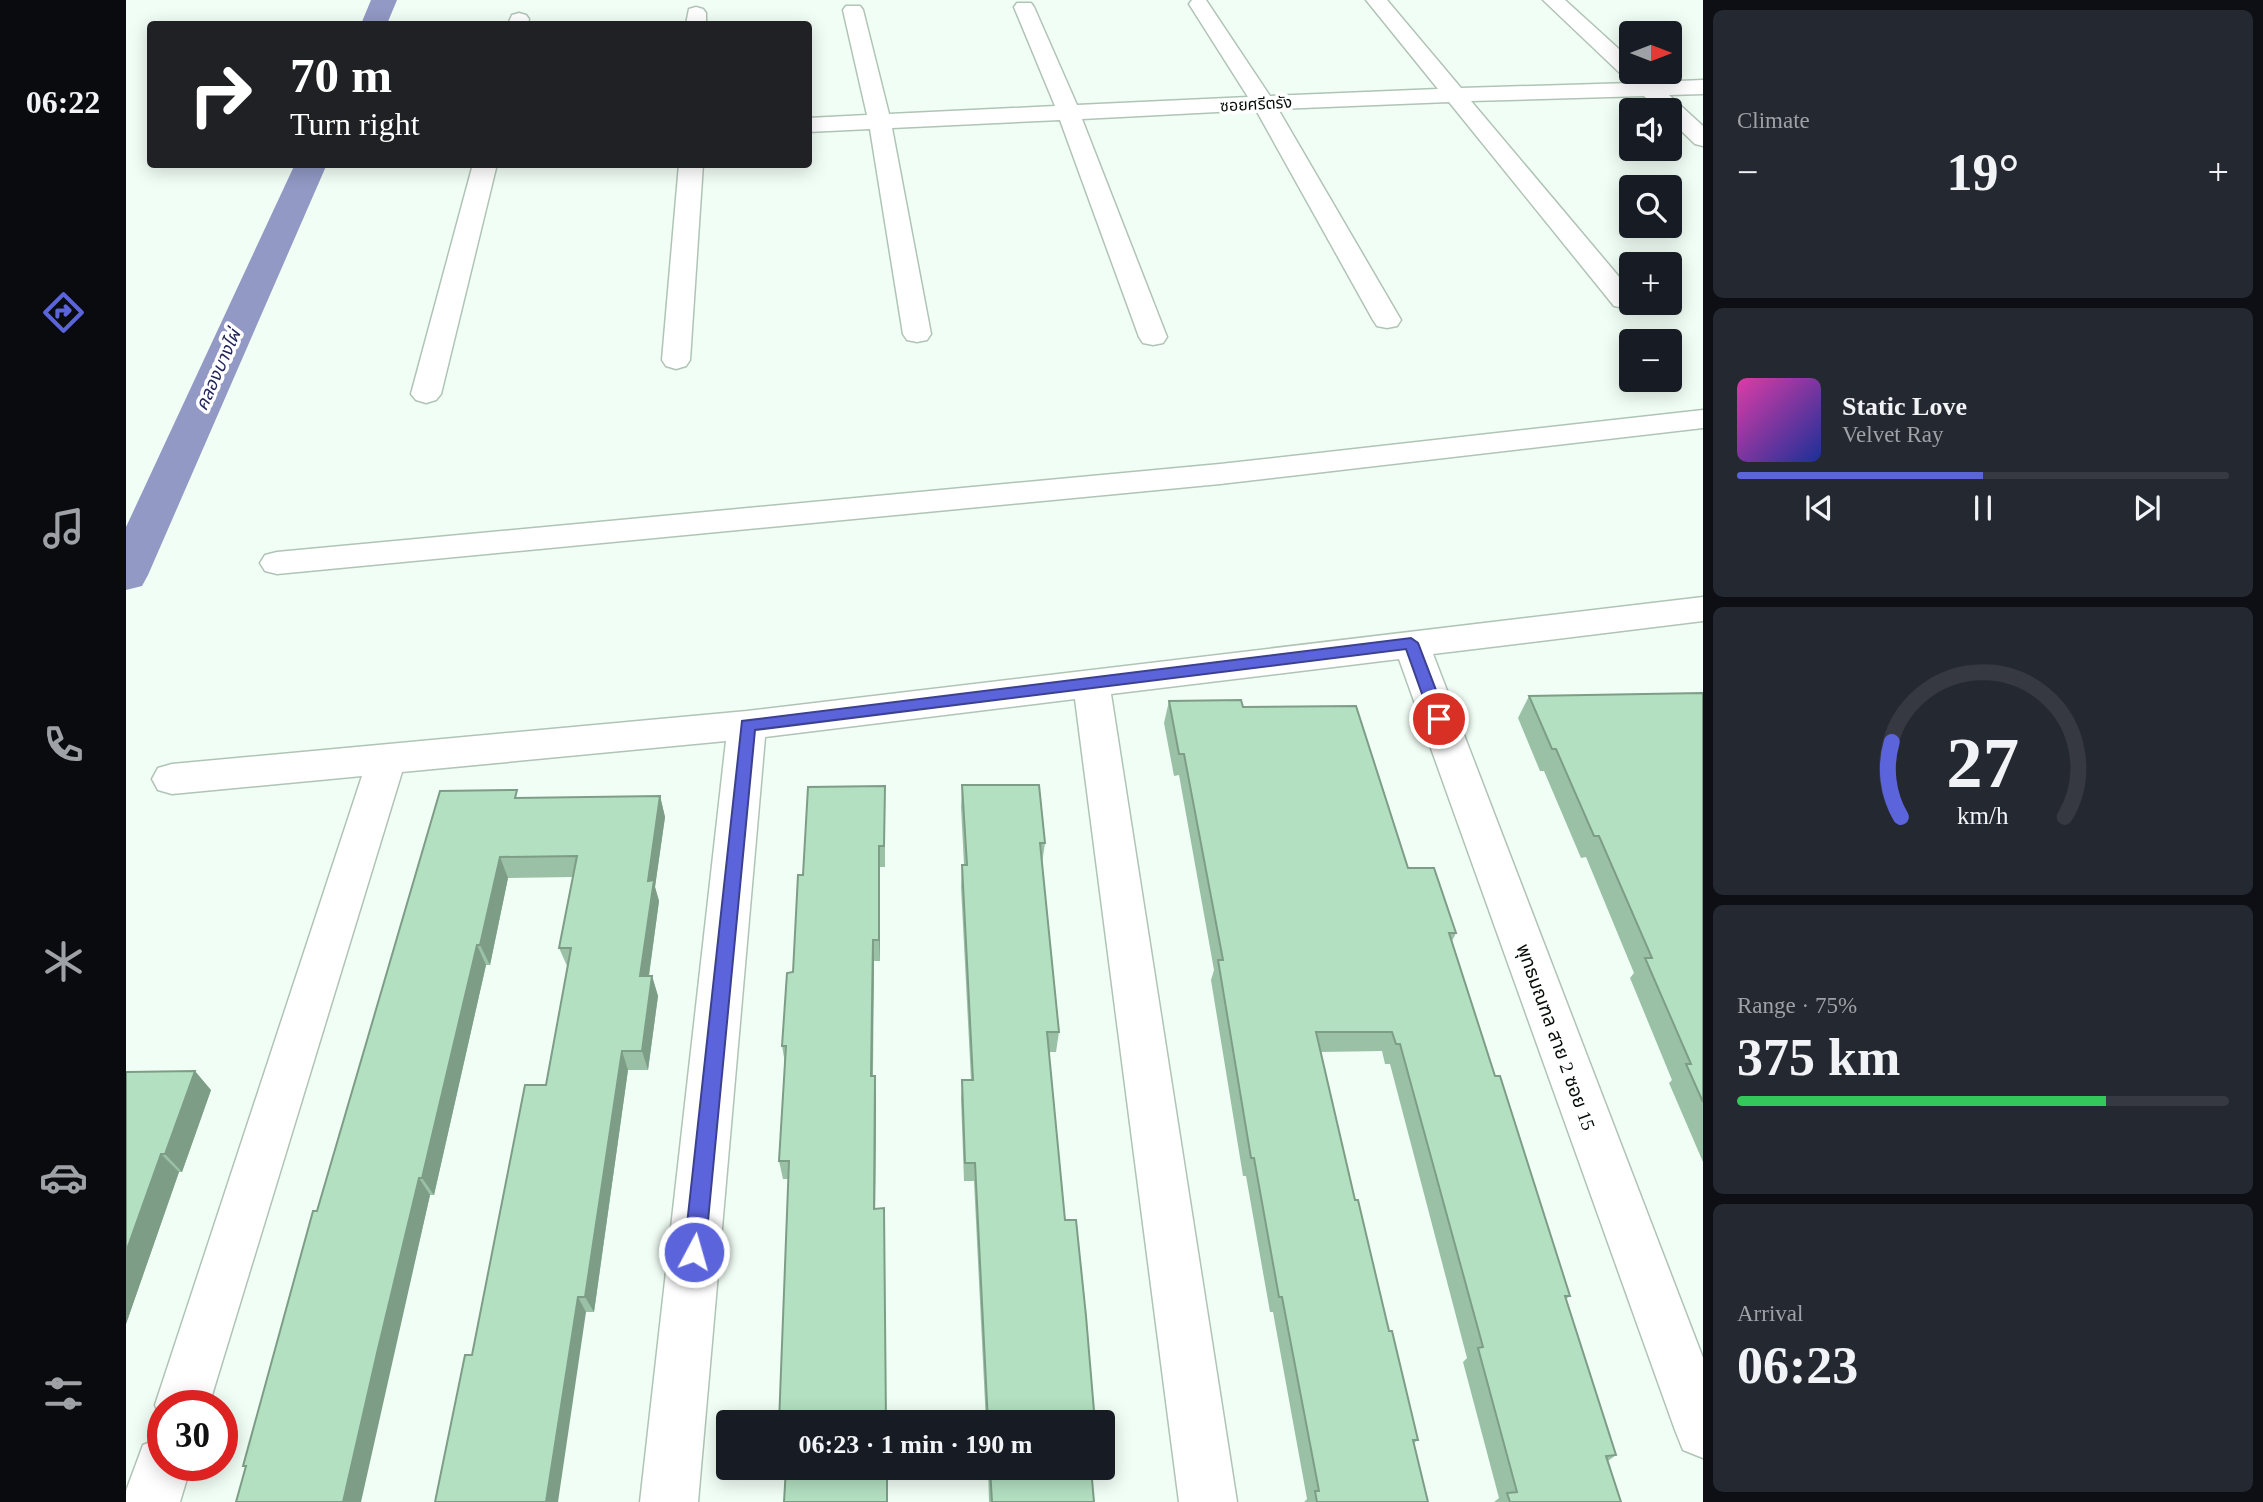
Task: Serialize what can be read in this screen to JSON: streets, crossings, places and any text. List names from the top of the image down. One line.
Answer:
{"streets":{"street":["ซอยศรีตรัง","พุทธมณฑล สาย 2 ซอย 15"]},"water":["คลองบางไผ่"],"north":"right","page":{"tabs":"06:22","tile":["Climate",["Range · 75%","375 km"],["Arrival","06:23"]],"map_buttons":["+","−"],"turn":["70 m","Turn right"],"heat":["−","19°","+"],"song":["Static Love","Velvet Ray"],"limit":"30","trip":"06:23 · 1 min · 190 m","gauge":["27","km/h"]}}
